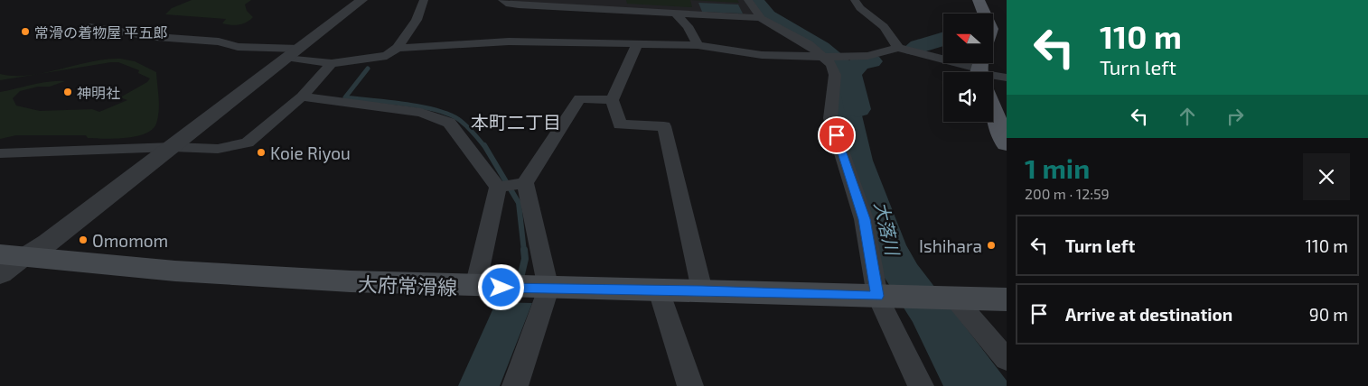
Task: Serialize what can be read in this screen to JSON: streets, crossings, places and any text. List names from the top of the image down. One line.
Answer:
{"streets":{"main road":["大府常滑線"]},"districts":["本町二丁目"],"water":["大落川"],"places":["常滑の着物屋 平五郎","神明社","Koie Riyou","Omomom","Ishihara"],"north":"left","page":{"turn":["110 m","Turn left"],"heading":["1 min","200 m · 12:59"],"list":[{"name":"Turn left","value":"110 m"},{"name":"Arrive at destination","value":"90 m"}]}}
